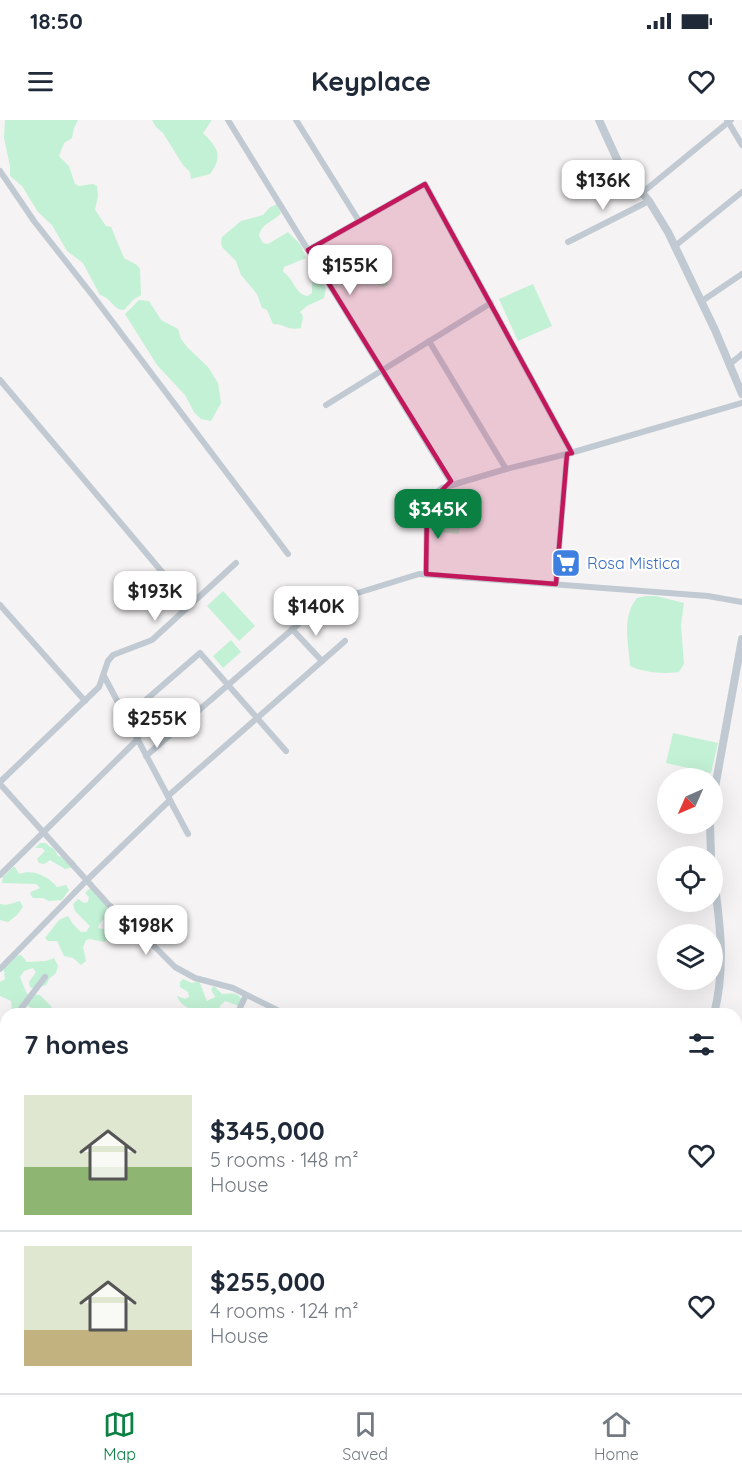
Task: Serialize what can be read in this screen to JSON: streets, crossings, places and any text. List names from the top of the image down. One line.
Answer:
{"places":{"supermarket":["Rosa Mistica"]},"north":"bottom left","page":{"status":"18:50","header":"Keyplace","price":["$136K","$155K","$345K","$193K","$140K","$255K","$198K"],"heading":"7 homes","list":[{"name":"$345,000","note":"5 rooms · 148 m² · House"},{"name":"$255,000","note":"4 rooms · 124 m² · House"}],"tabs":["Map","Saved","Home"]}}
